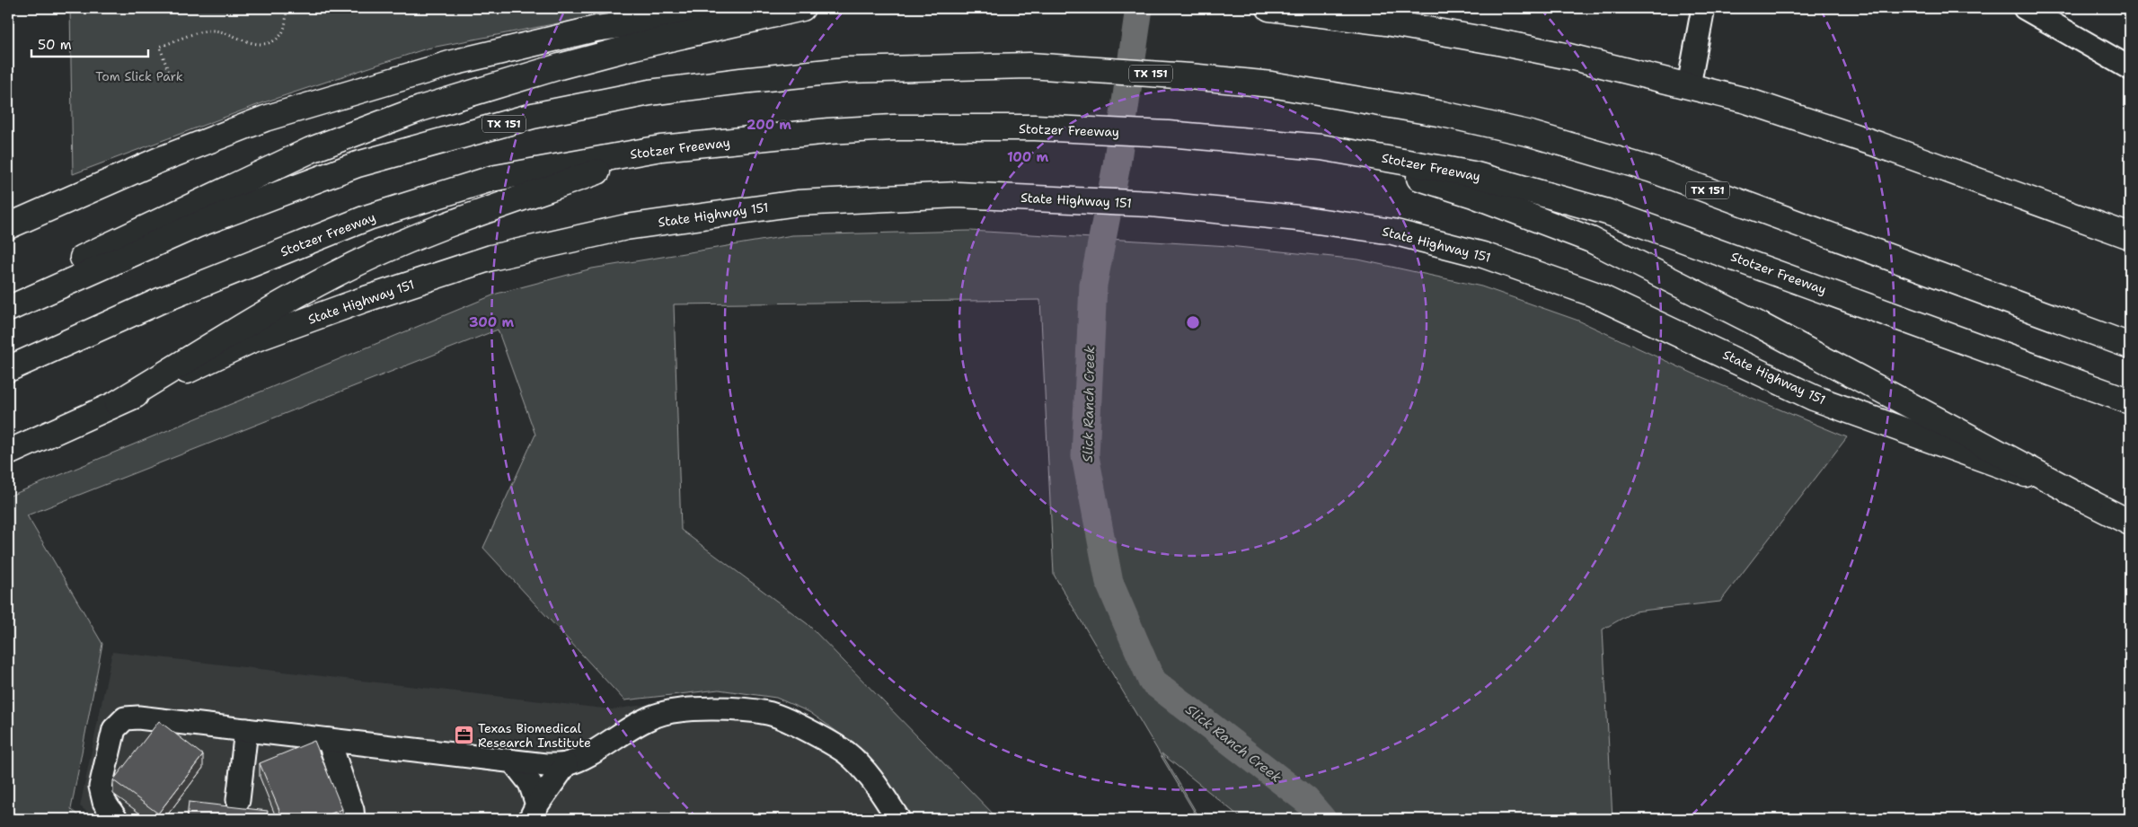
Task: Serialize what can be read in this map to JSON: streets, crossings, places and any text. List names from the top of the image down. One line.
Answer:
{"streets":{"main road":["TX 151","Stotzer Freeway","State Highway 151"]},"water":["Slick Ranch Creek"],"parks":["Tom Slick Park"],"places":{"office":["Texas Biomedical Research Institute"]},"scale_bar":"50 m","rings":["200 m","100 m","300 m"]}
